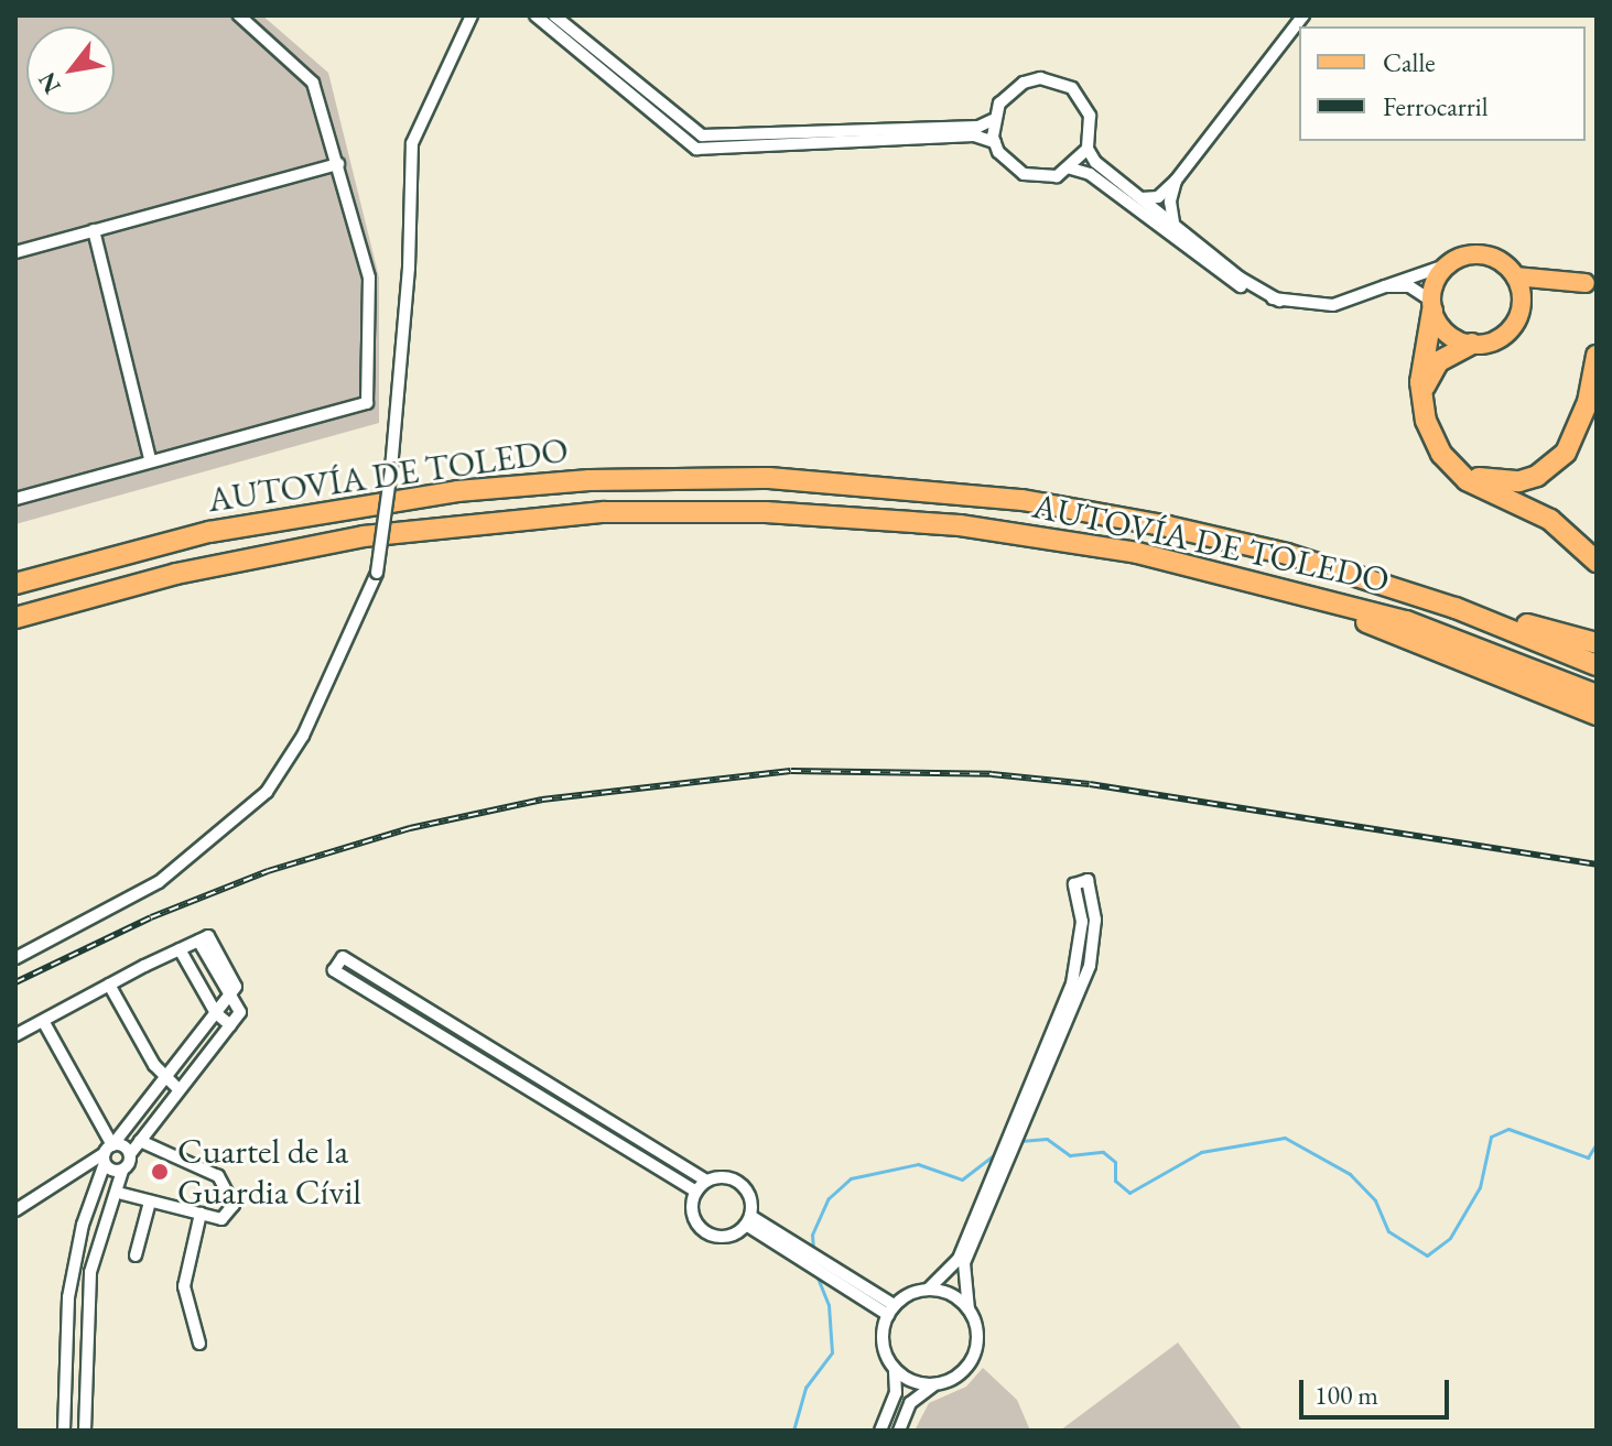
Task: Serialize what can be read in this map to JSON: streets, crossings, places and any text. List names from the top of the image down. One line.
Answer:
{"streets":{"highway":["AUTOVÍA DE TOLEDO"]},"places":["Cuartel de la Guardia Cívil"],"legend":["Calle","Ferrocarril"],"scale_bar":"100 m","north":"bottom left"}
